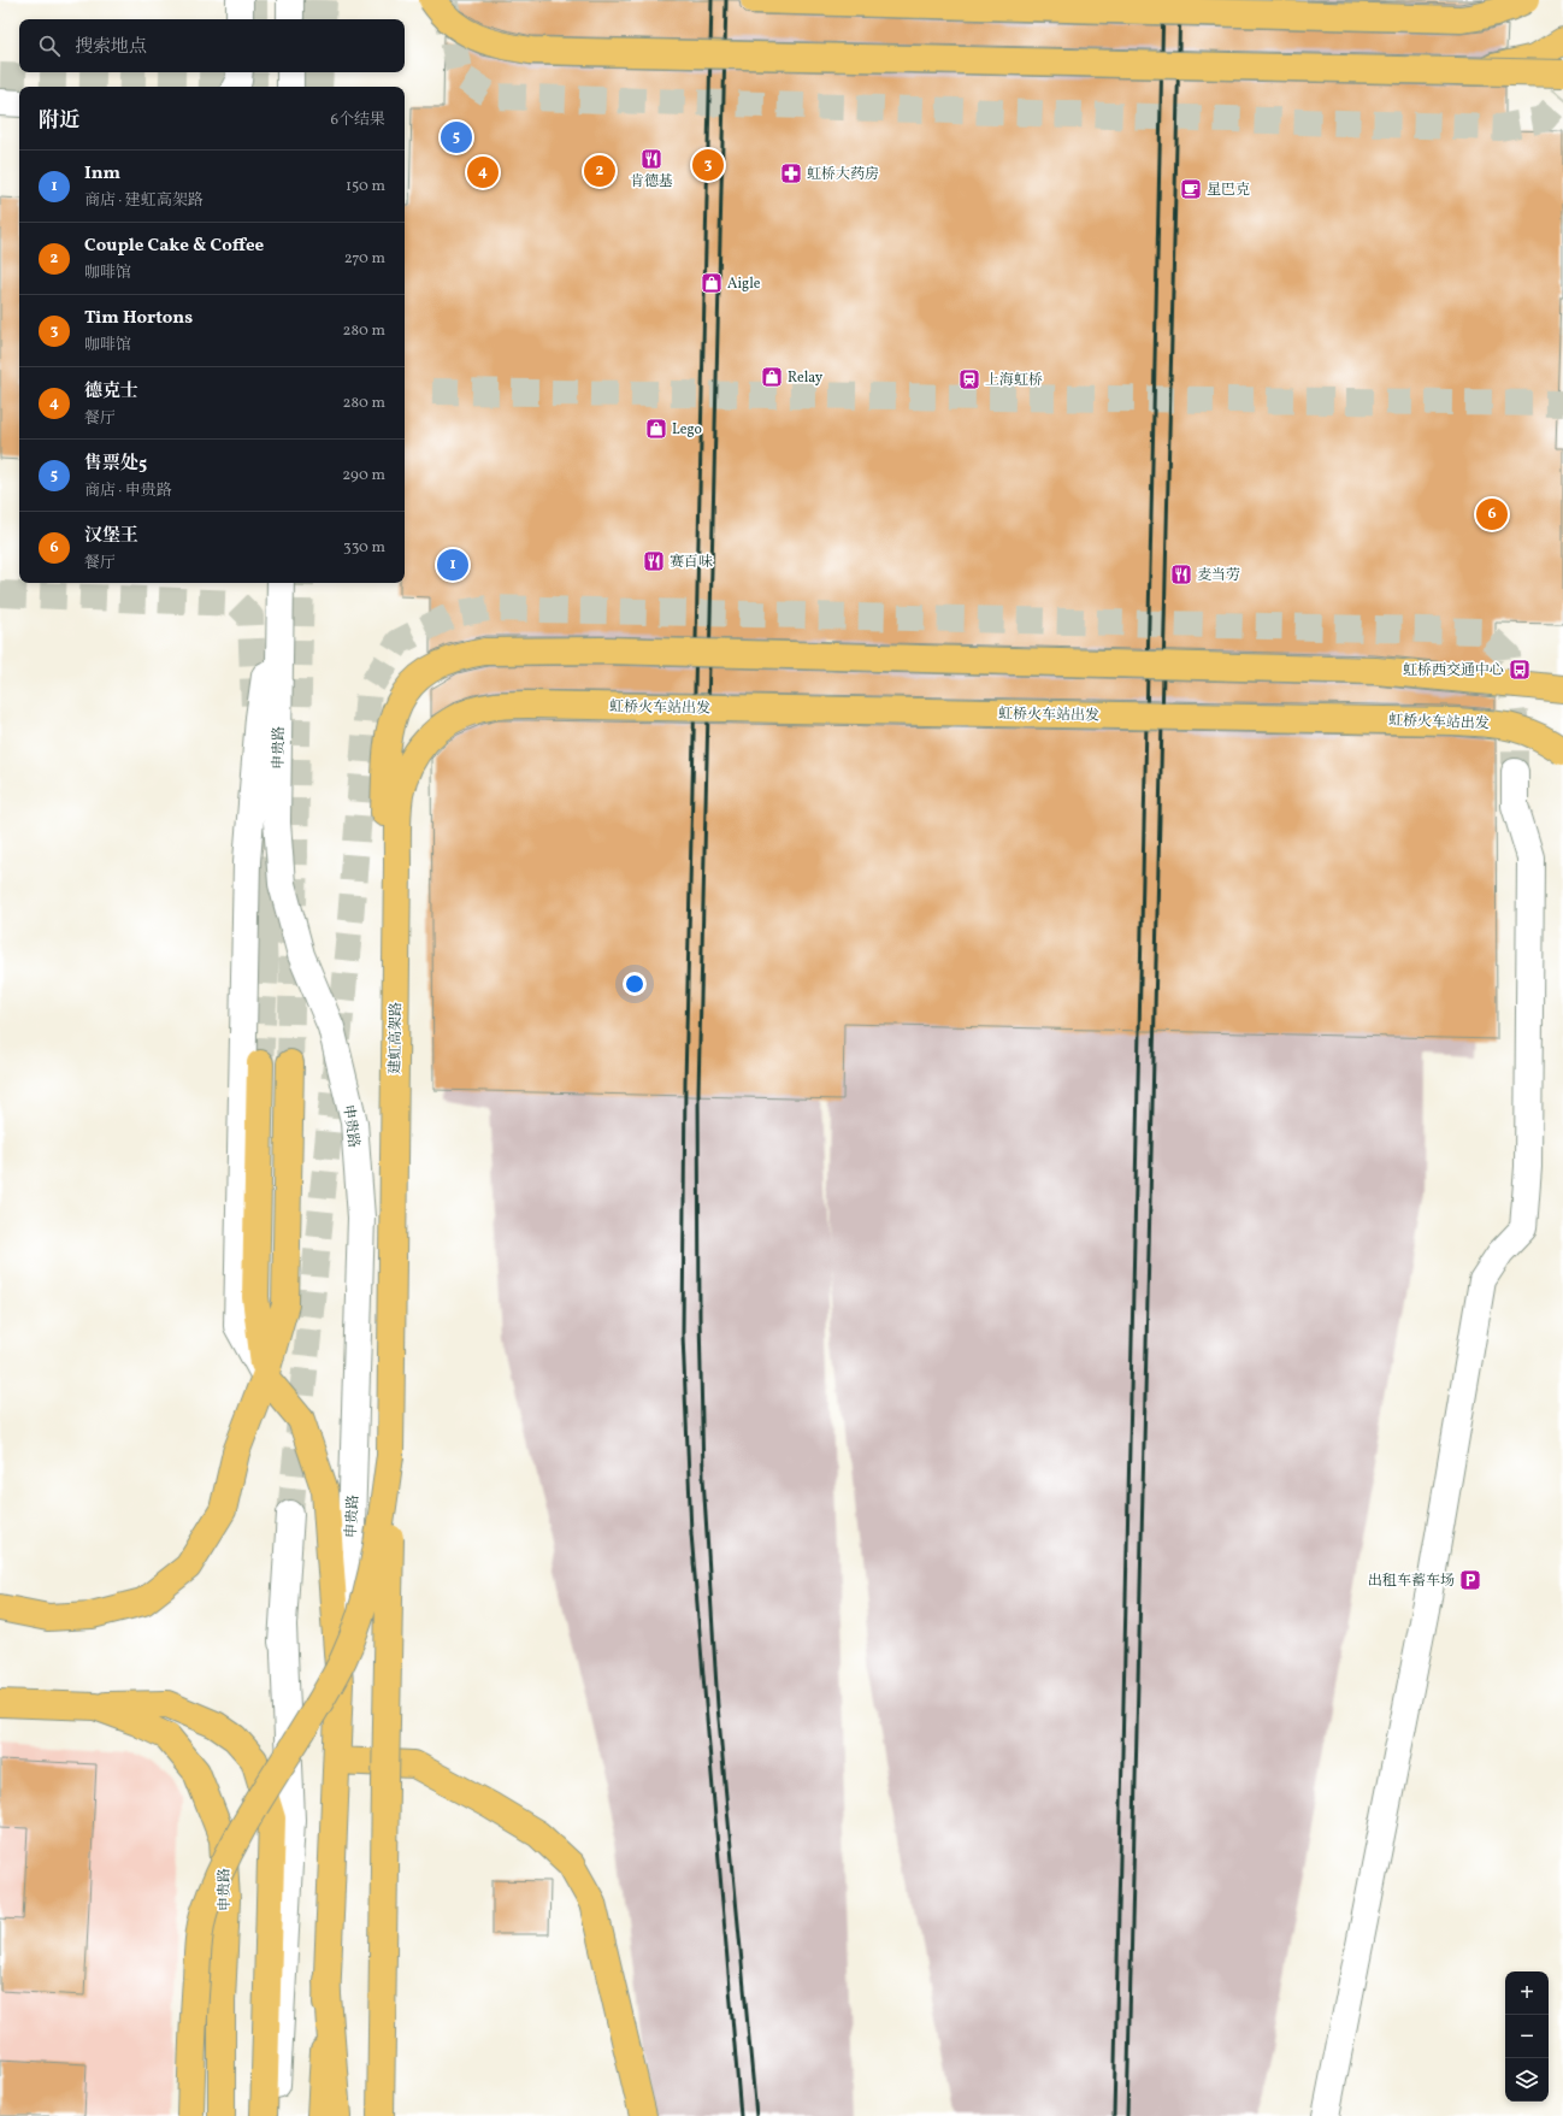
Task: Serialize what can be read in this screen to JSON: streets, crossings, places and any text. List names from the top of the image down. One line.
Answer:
{"streets":{"main road":["虹桥火车站出发","申贵路","建虹高架路"]},"crossings":[["虹桥火车站出发","建虹高架路"]],"places":{"restaurant":["肯德基","赛百味","麦当劳"],"pharmacy":["虹桥大药房"],"cafe":["星巴克"],"shop":["Aigle","Relay","Lego"],"station":["上海虹桥"],"bus stop":["虹桥西交通中心"],"parking":["出租车蓄车场"]},"page":{"search":"搜索地点","heading":["附近","6个结果"],"pins":["5","3","2","4","6","1"],"list":[{"mark":"1","name":"Inm","note":"商店 · 建虹高架路","value":"150 m"},{"mark":"2","name":"Couple Cake & Coffee","note":"咖啡馆","value":"270 m"},{"mark":"3","name":"Tim Hortons","note":"咖啡馆","value":"280 m"},{"mark":"4","name":"德克士","note":"餐厅","value":"280 m"},{"mark":"5","name":"售票处5","note":"商店 · 申贵路","value":"290 m"},{"mark":"6","name":"汉堡王","note":"餐厅","value":"330 m"}],"map_buttons":["+","−"]}}
